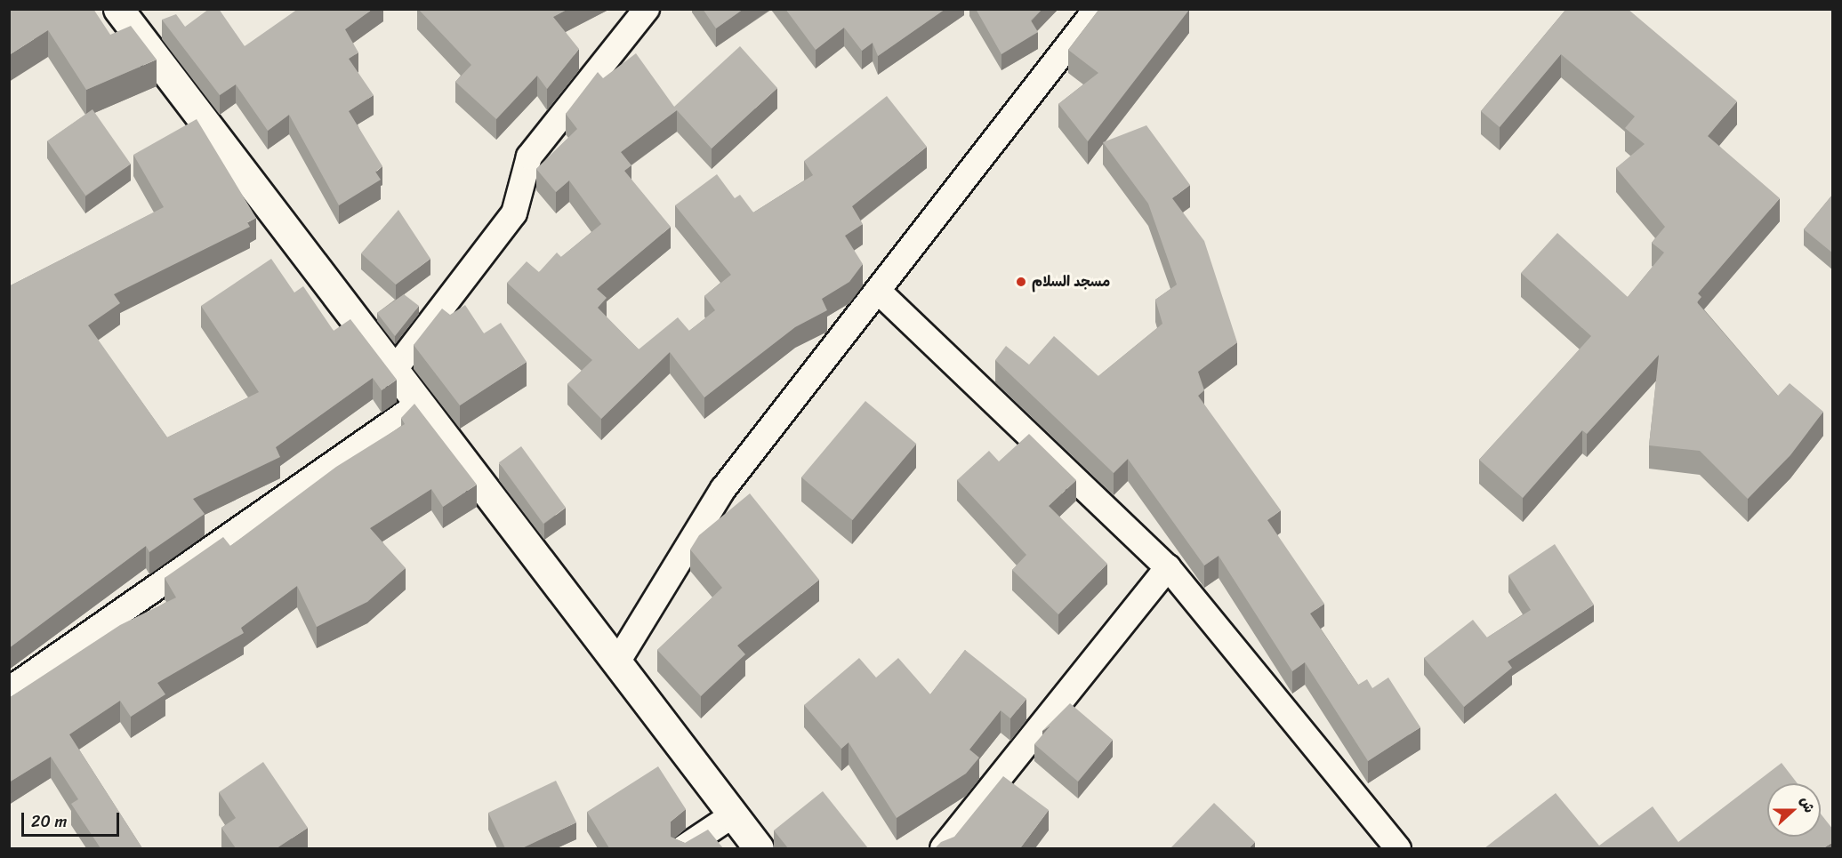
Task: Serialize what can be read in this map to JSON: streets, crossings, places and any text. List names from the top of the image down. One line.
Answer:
{"places":["مسجد السلام"],"scale_bar":"20 m","north":"right"}
